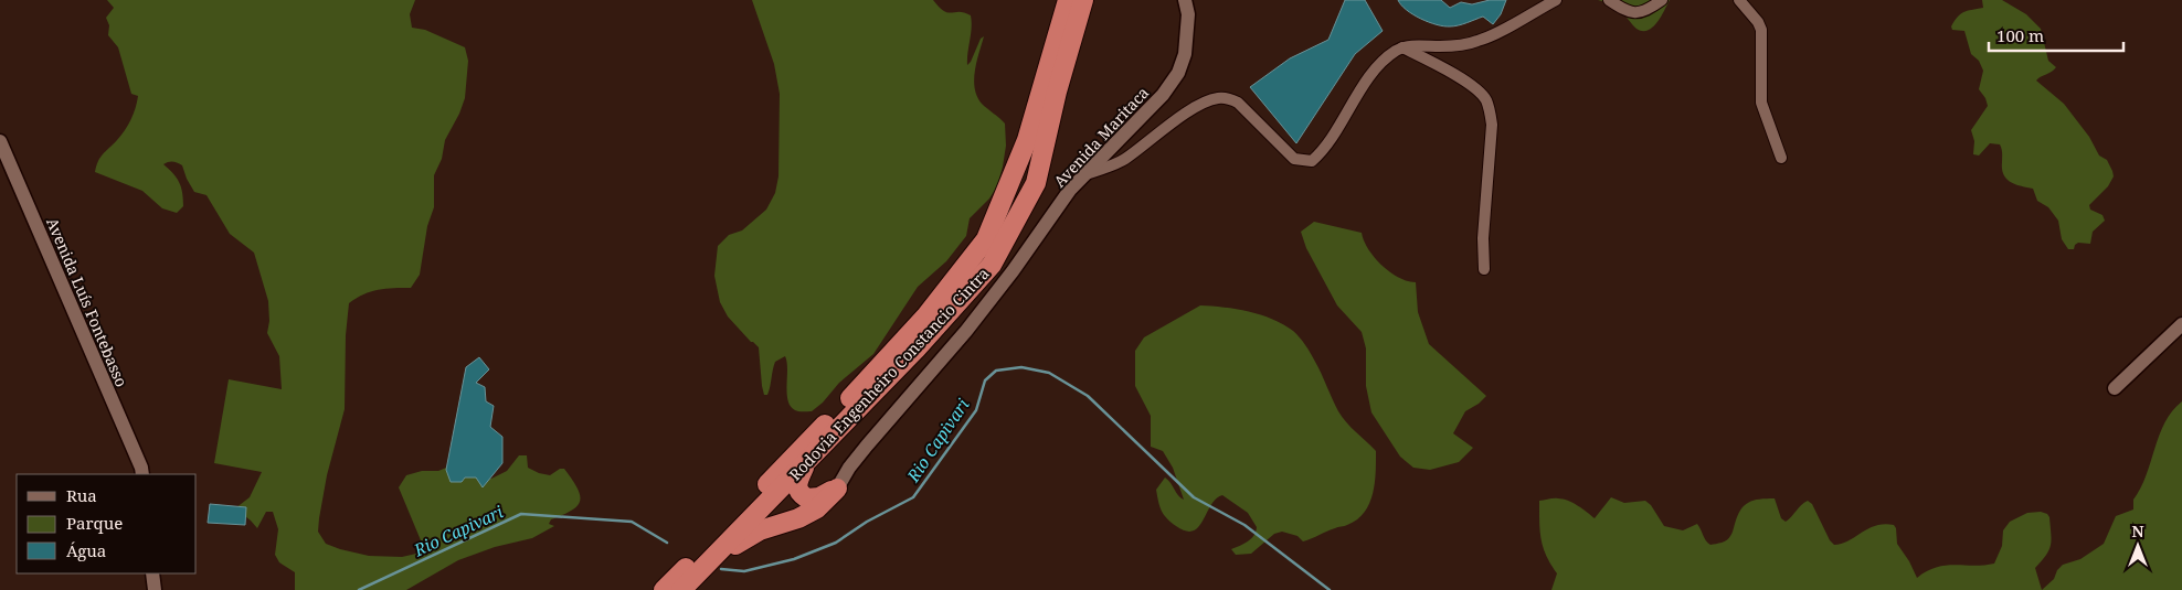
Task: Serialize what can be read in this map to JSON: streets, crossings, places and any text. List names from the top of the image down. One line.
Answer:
{"streets":{"highway":["Rodovia Engenheiro Constancio Cintra"],"street":["Avenida Maritaca","Avenida Luís Fontebasso"]},"water":["Rio Capivari"],"legend":["Rua","Parque","Água"],"scale_bar":"100 m","north":"top"}
